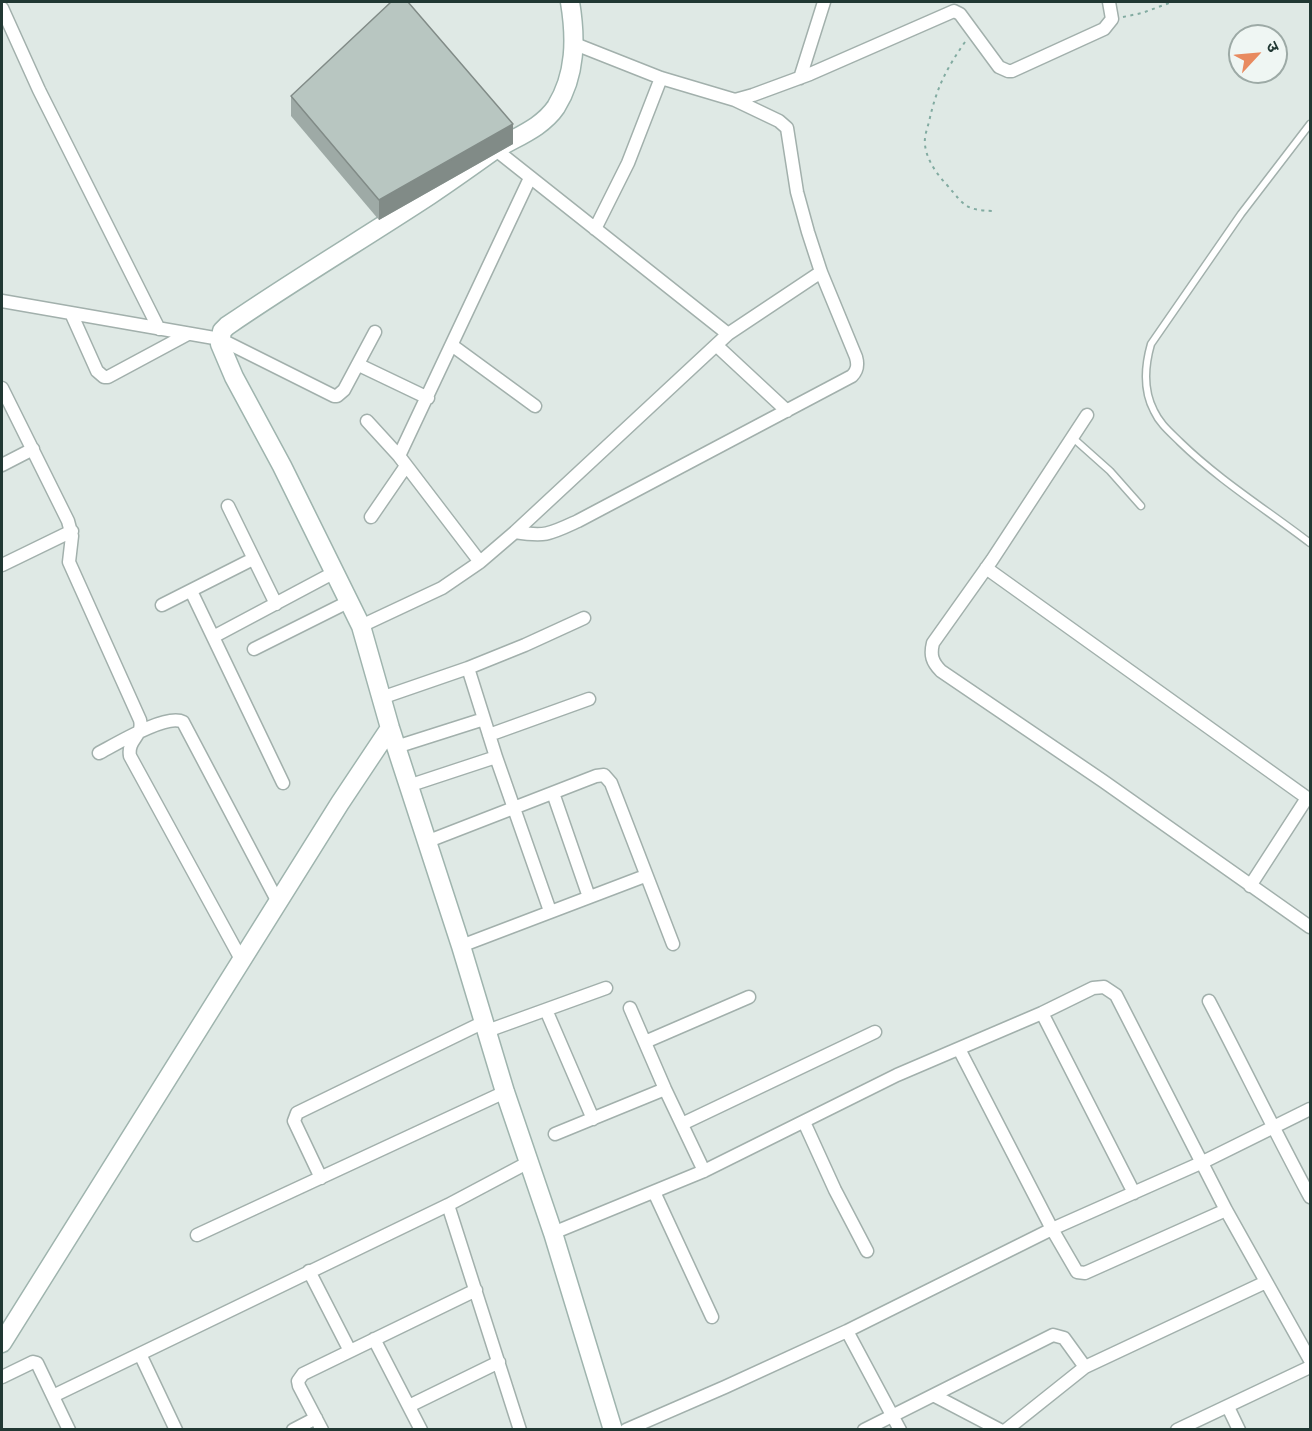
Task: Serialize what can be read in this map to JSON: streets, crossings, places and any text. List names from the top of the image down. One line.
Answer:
{"north":"top right"}
